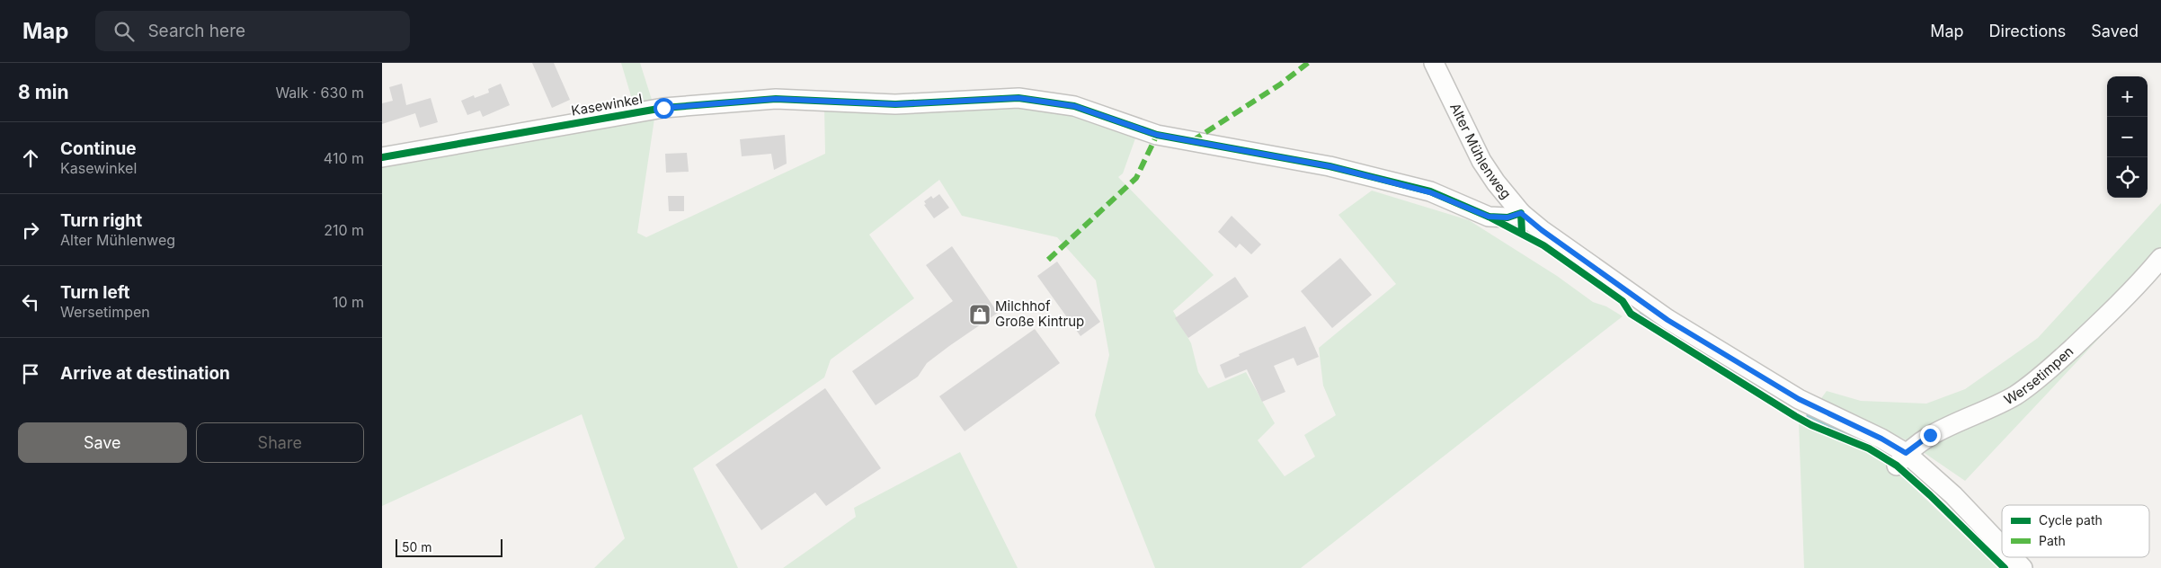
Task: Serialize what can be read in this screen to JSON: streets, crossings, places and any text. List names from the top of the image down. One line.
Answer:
{"streets":{"street":["Kasewinkel","Alter Mühlenweg","Wersetimpen"]},"crossings":[["Kasewinkel","Alter Mühlenweg"],["Alter Mühlenweg","Wersetimpen"]],"places":{"shop":["Milchhof Große Kintrup"]},"legend":["Cycle path","Path"],"scale_bar":"50 m","page":{"header":"Map","search":"Search here","nav":["Map","Directions","Saved"],"heading":["8 min","Walk · 630 m"],"map_buttons":["+","−"],"list":[["Continue","Kasewinkel","410 m"],["Turn right","Alter Mühlenweg","210 m"],["Turn left","Wersetimpen","10 m"],"Arrive at destination"],"buttons":["Save","Share"],"scale":"50 m"}}
